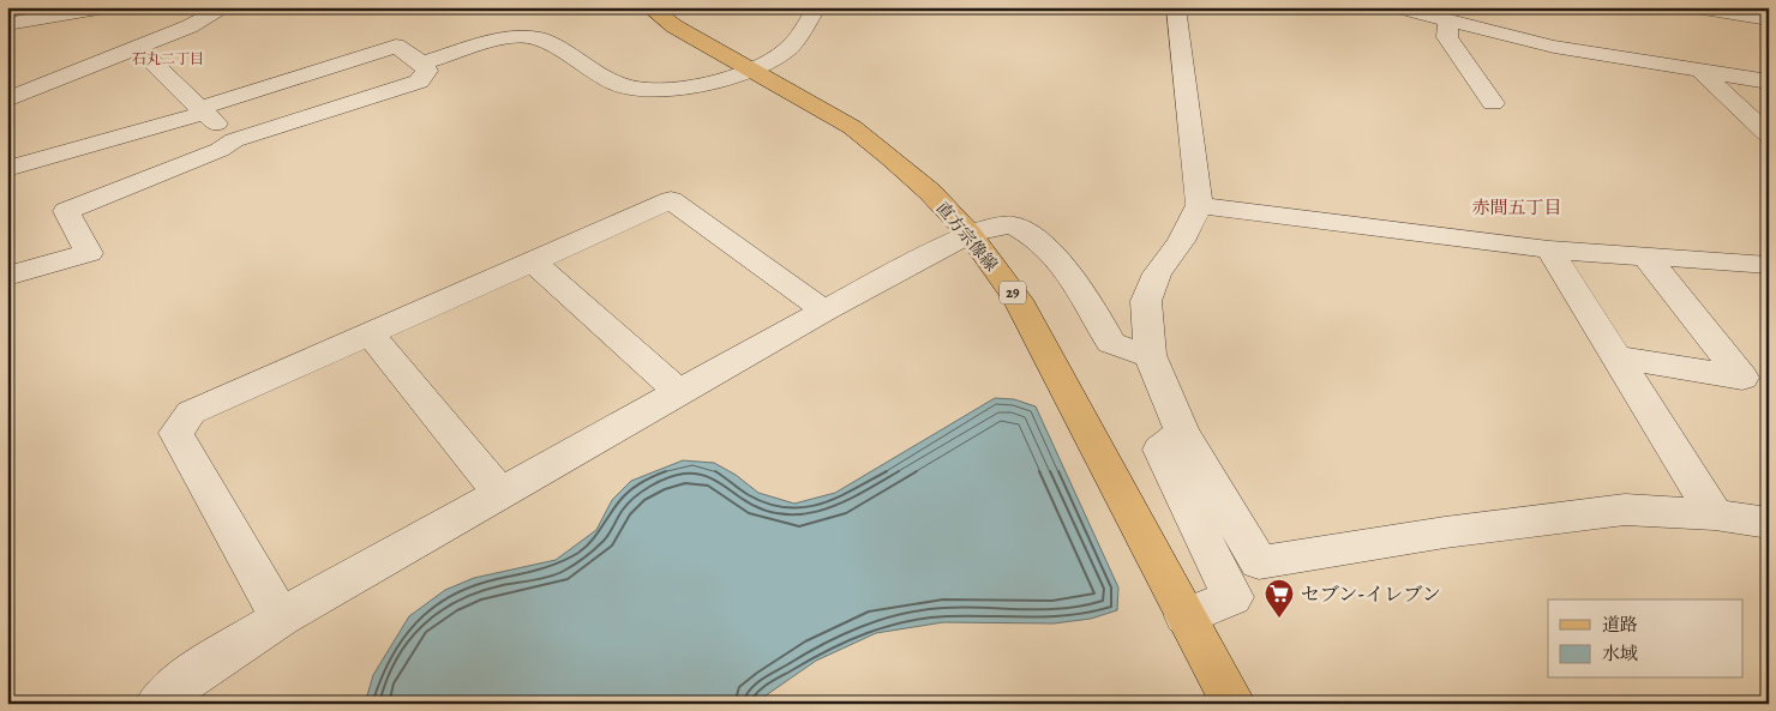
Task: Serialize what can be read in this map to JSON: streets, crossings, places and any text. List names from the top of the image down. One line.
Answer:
{"streets":{"main road":["直方宗像線","29"]},"districts":["石丸二丁目","赤間五丁目"],"places":{"supermarket":["セブン-イレブン"]},"legend":["道路","水域"]}
